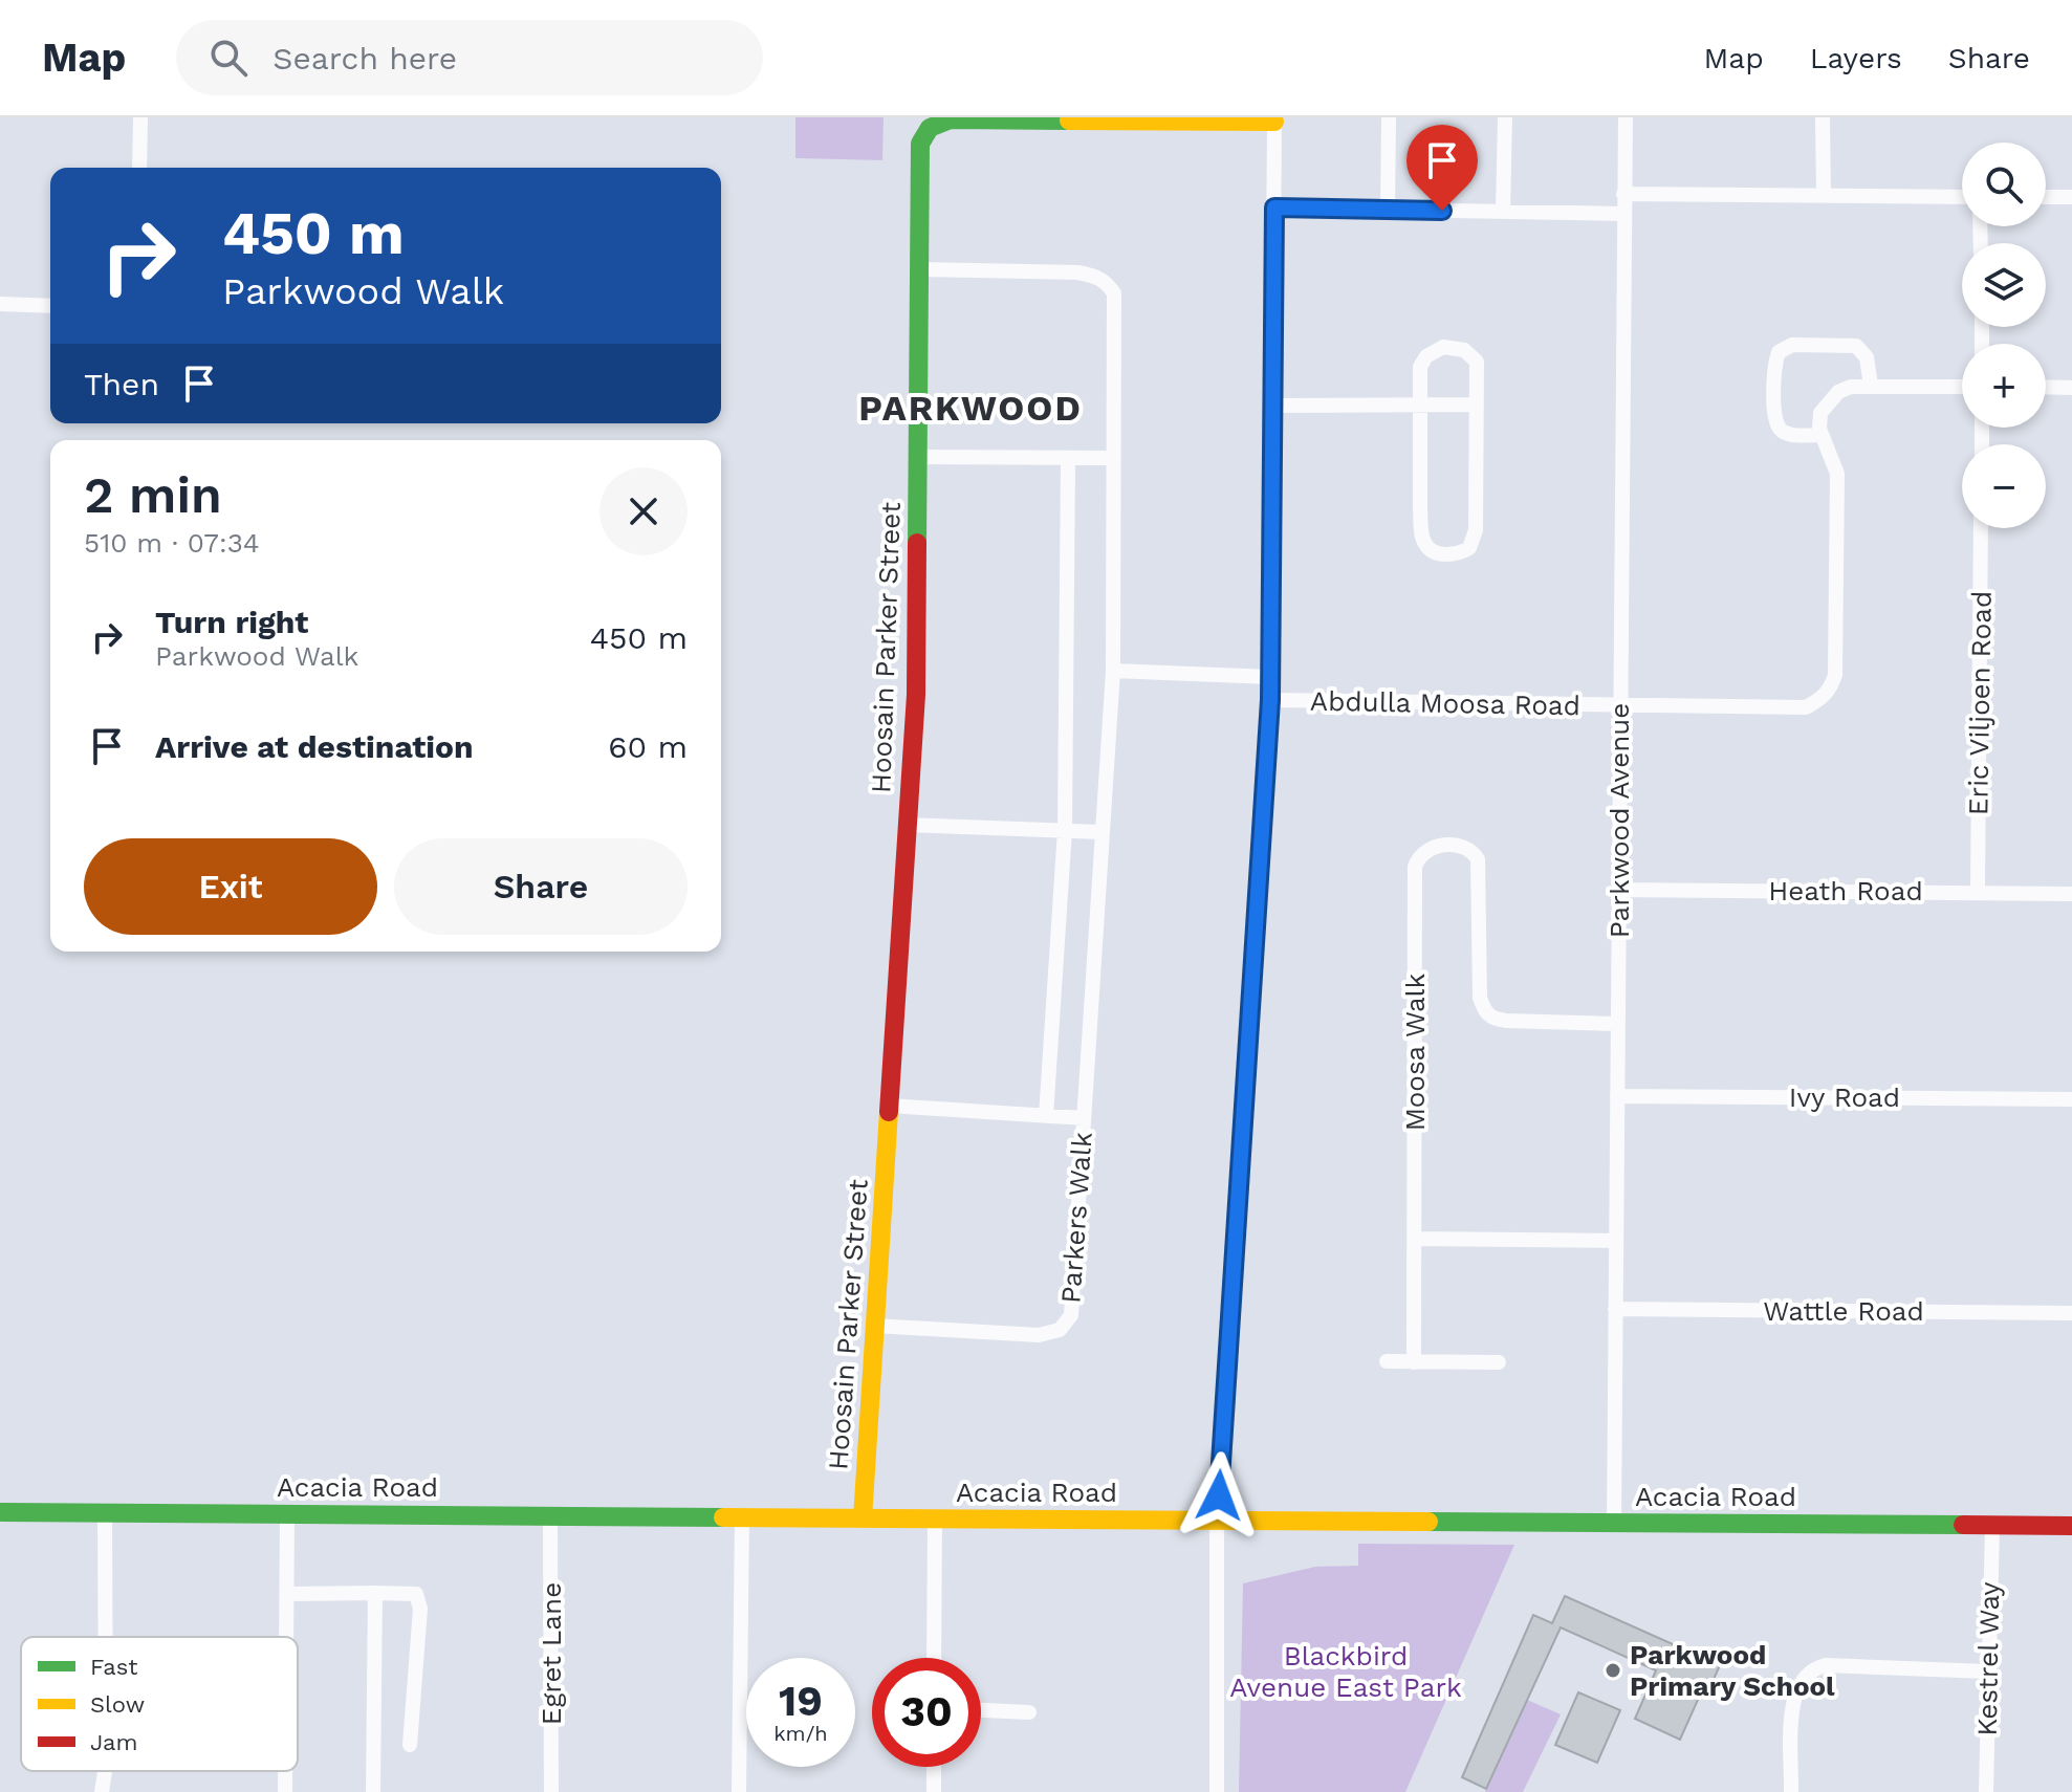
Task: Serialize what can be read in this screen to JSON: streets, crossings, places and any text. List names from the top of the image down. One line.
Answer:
{"streets":{"street":["Hoosain Parker Street","Abdulla Moosa Road","Eric Viljoen Road","Parkwood Avenue","Heath Road","Moosa Walk","Ivy Road","Parkers Walk","Wattle Road","Acacia Road","Egret Lane","Kestrel Way"]},"crossings":[["Hoosain Parker Street","Parkers Walk"],["Hoosain Parker Street","Acacia Road"],["Abdulla Moosa Road","Parkwood Avenue"],["Eric Viljoen Road","Heath Road"],["Parkwood Avenue","Heath Road"],["Parkwood Avenue","Moosa Walk"],["Parkwood Avenue","Ivy Road"],["Parkwood Avenue","Wattle Road"],["Parkwood Avenue","Acacia Road"],["Acacia Road","Egret Lane"],["Acacia Road","Kestrel Way"]],"districts":["PARKWOOD"],"parks":["Blackbird Avenue East Park"],"places":["Parkwood Primary School"],"legend":["Fast","Slow","Jam"],"page":{"header":"Map","search":"Search here","nav":["Map","Layers","Share"],"map_buttons":["+","−"],"turn":["450 m","Parkwood Walk"],"then":"Then","heading":["2 min","510 m · 07:34"],"list":[{"name":"Turn right","note":"Parkwood Walk","value":"450 m"},{"name":"Arrive at destination","value":"60 m"}],"buttons":["Exit","Share"],"speed":"19 km/h","limit":"30"}}
